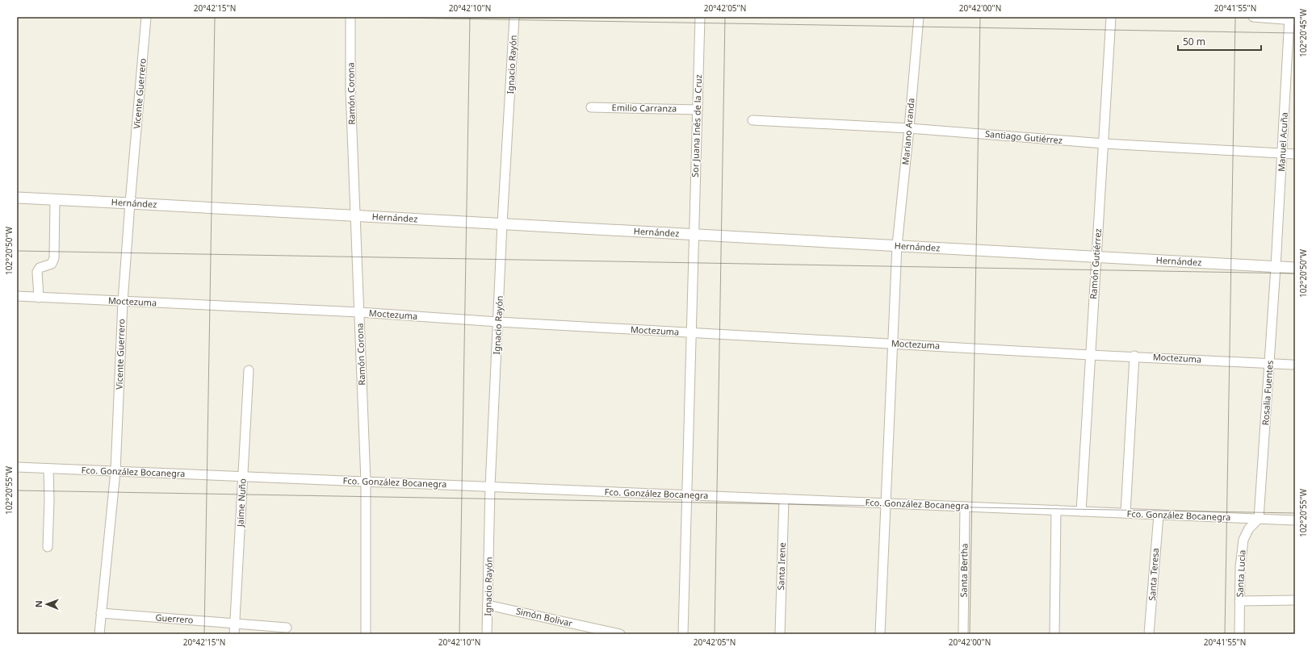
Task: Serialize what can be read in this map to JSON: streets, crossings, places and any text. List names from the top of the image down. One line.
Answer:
{"streets":{"street":["Ignacio Rayón","Vicente Guerrero","Ramón Corona","Emilio Carranza","Sor Juana Inés de la Cruz","Mariano Aranda","Santiago Gutiérrez","Manuel Acuña","Hernández","Ramón Gutiérrez","Moctezuma","Rosalia Fuentes","Fco. González Bocanegra","Jaime Nuño","Santa Irene","Santa Bertha","Santa Lucia","Santa Teresa","Simón Bolivar","Guerrero"]},"crossings":[["Ignacio Rayón","Hernández"],["Ignacio Rayón","Moctezuma"],["Ignacio Rayón","Fco. González Bocanegra"],["Ignacio Rayón","Simón Bolivar"],["Vicente Guerrero","Hernández"],["Vicente Guerrero","Moctezuma"],["Vicente Guerrero","Fco. González Bocanegra"],["Vicente Guerrero","Guerrero"],["Ramón Corona","Hernández"],["Ramón Corona","Moctezuma"],["Ramón Corona","Fco. González Bocanegra"],["Emilio Carranza","Sor Juana Inés de la Cruz"],["Sor Juana Inés de la Cruz","Hernández"],["Sor Juana Inés de la Cruz","Moctezuma"],["Sor Juana Inés de la Cruz","Fco. González Bocanegra"],["Mariano Aranda","Santiago Gutiérrez"],["Mariano Aranda","Hernández"],["Mariano Aranda","Moctezuma"],["Mariano Aranda","Fco. González Bocanegra"],["Santiago Gutiérrez","Manuel Acuña"],["Santiago Gutiérrez","Ramón Gutiérrez"],["Manuel Acuña","Hernández"],["Manuel Acuña","Rosalia Fuentes"],["Hernández","Ramón Gutiérrez"],["Hernández","Rosalia Fuentes"],["Ramón Gutiérrez","Moctezuma"],["Ramón Gutiérrez","Fco. González Bocanegra"],["Moctezuma","Rosalia Fuentes"],["Rosalia Fuentes","Fco. González Bocanegra"],["Rosalia Fuentes","Santa Lucia"],["Fco. González Bocanegra","Jaime Nuño"],["Fco. González Bocanegra","Santa Irene"],["Fco. González Bocanegra","Santa Bertha"],["Fco. González Bocanegra","Santa Lucia"],["Fco. González Bocanegra","Santa Teresa"],["Jaime Nuño","Guerrero"]],"scale_bar":"50 m","north":"left","coordinates":["20°42'15\"N","20°42'10\"N","20°42'05\"N","20°42'00\"N","20°41'55\"N","102°20'45\"W","102°20'50\"W","102°20'55\"W"]}
